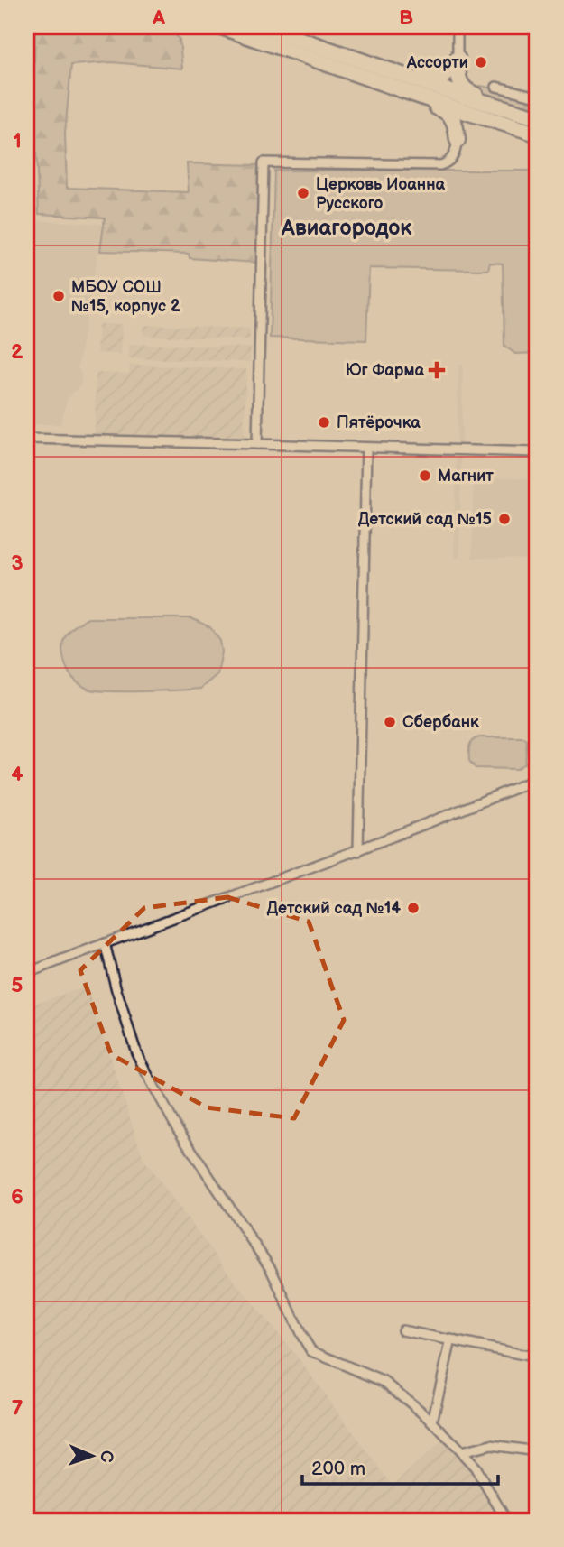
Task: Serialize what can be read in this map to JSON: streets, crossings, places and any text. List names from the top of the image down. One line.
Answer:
{"districts":["Авиагородок"],"places":{"other":["Ассорти","Церковь Иоанна Русского","МБОУ СОШ №15, корпус 2","Пятёрочка","Магнит","Детский сад №15","Сбербанк","Детский сад №14"],"health":["Юг Фарма"]},"scale_bar":"200 m","north":"right","grid":{"columns":["A","B"],"rows":["1","2","3","4","5","6","7"]}}
